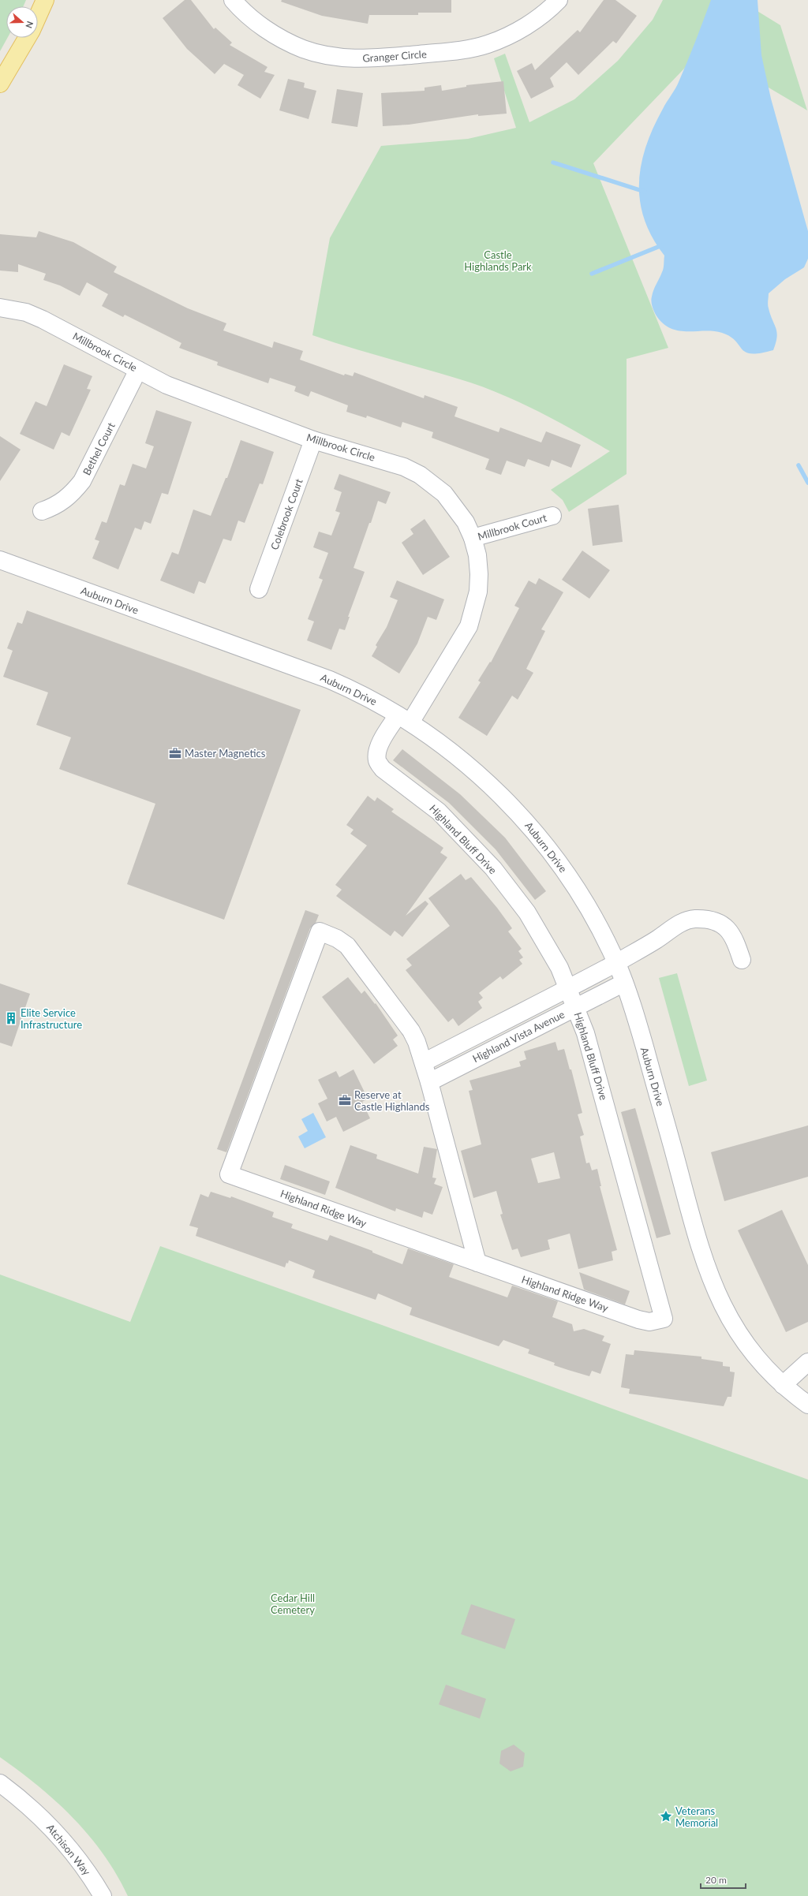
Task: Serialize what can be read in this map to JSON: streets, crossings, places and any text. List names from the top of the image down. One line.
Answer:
{"streets":{"street":["Granger Circle","Millbrook Circle","Bethel Court","Colebrook Court","Millbrook Court","Auburn Drive","Highland Bluff Drive","Highland Vista Avenue","Highland Ridge Way","Atchison Way"]},"crossings":[["Millbrook Circle","Bethel Court"],["Millbrook Circle","Colebrook Court"],["Millbrook Circle","Millbrook Court"],["Millbrook Circle","Auburn Drive"],["Millbrook Circle","Highland Bluff Drive"],["Auburn Drive","Highland Bluff Drive"],["Auburn Drive","Highland Vista Avenue"],["Highland Bluff Drive","Highland Vista Avenue"],["Highland Bluff Drive","Highland Ridge Way"],["Highland Vista Avenue","Highland Ridge Way"]],"parks":["Castle Highlands Park","Cedar Hill Cemetery"],"places":{"office":["Master Magnetics","Reserve at Castle Highlands"],"building":["Elite Service Infrastructure"],"place":["Veterans Memorial"]},"scale_bar":"20 m","north":"right"}
